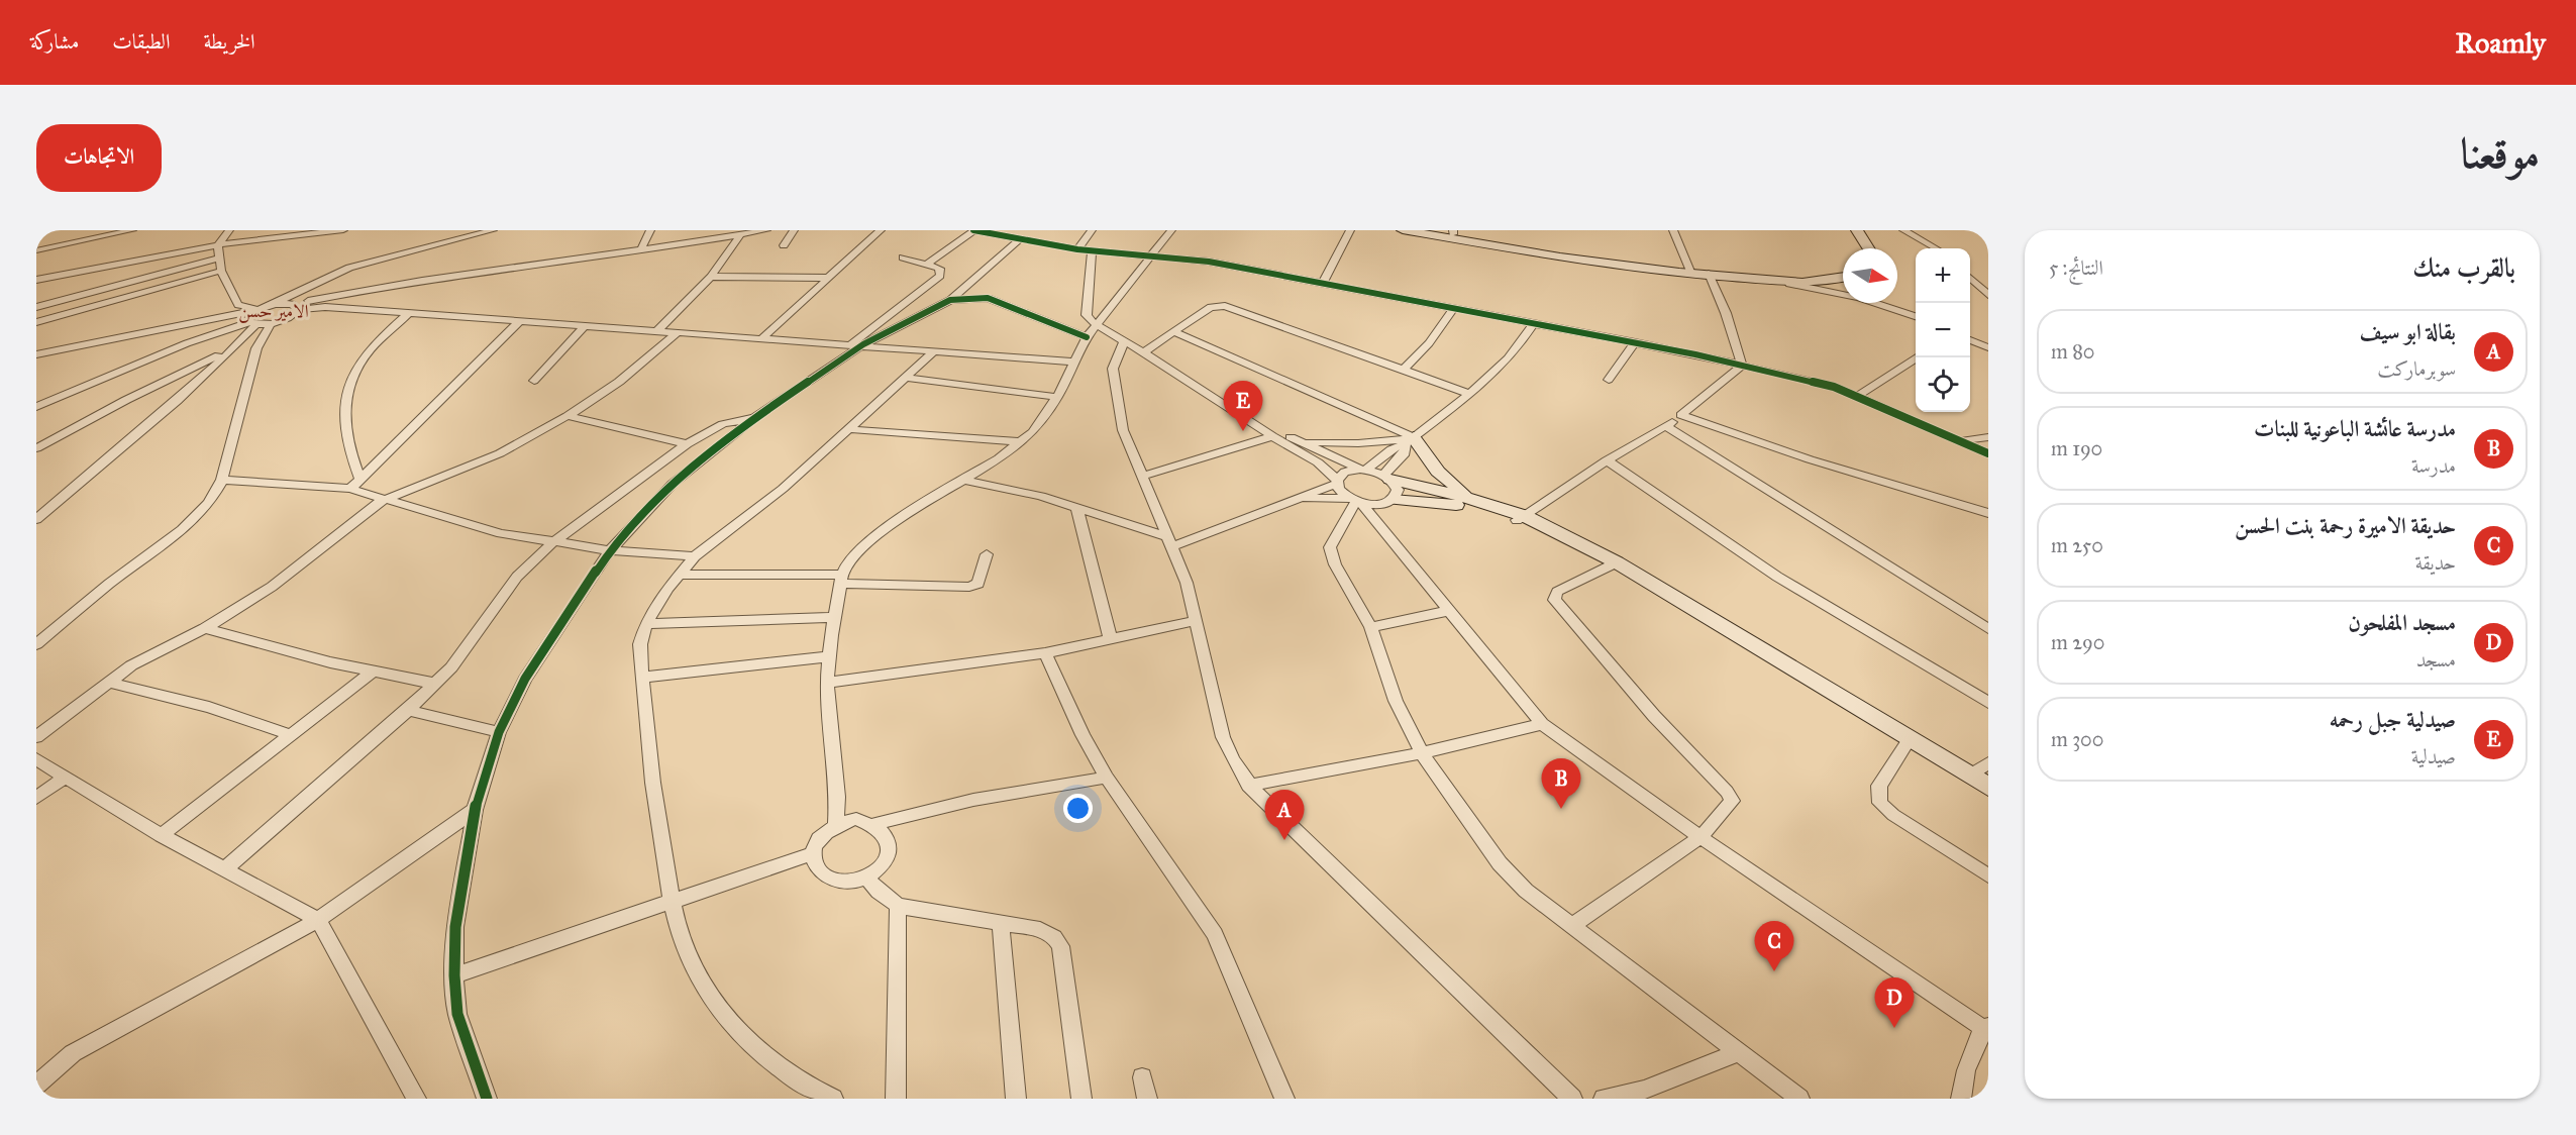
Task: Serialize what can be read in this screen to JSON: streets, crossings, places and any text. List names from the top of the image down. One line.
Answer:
{"districts":["الامير حسن"],"north":"right","page":{"header":"Roamly","nav":["الخريطة","الطبقات","مشاركة"],"title":"موقعنا","buttons":"الاتجاهات","heading":["بالقرب منك","النتائج: 5"],"map_buttons":["+","−"],"list":[{"mark":"A","name":"بقالة ابو سيف","note":"سوبرماركت","value":"80 m"},{"mark":"B","name":"مدرسة عائشة الباعونية للبنات","note":"مدرسة","value":"190 m"},{"mark":"C","name":"حديقة الاميرة رحمة بنت الحسن","note":"حديقة","value":"250 m"},{"mark":"D","name":"مسجد المفلحون","note":"مسجد","value":"290 m"},{"mark":"E","name":"صيدلية جبل رحمه","note":"صيدلية","value":"300 m"}],"pins":["E","B","A","C","D"]}}
